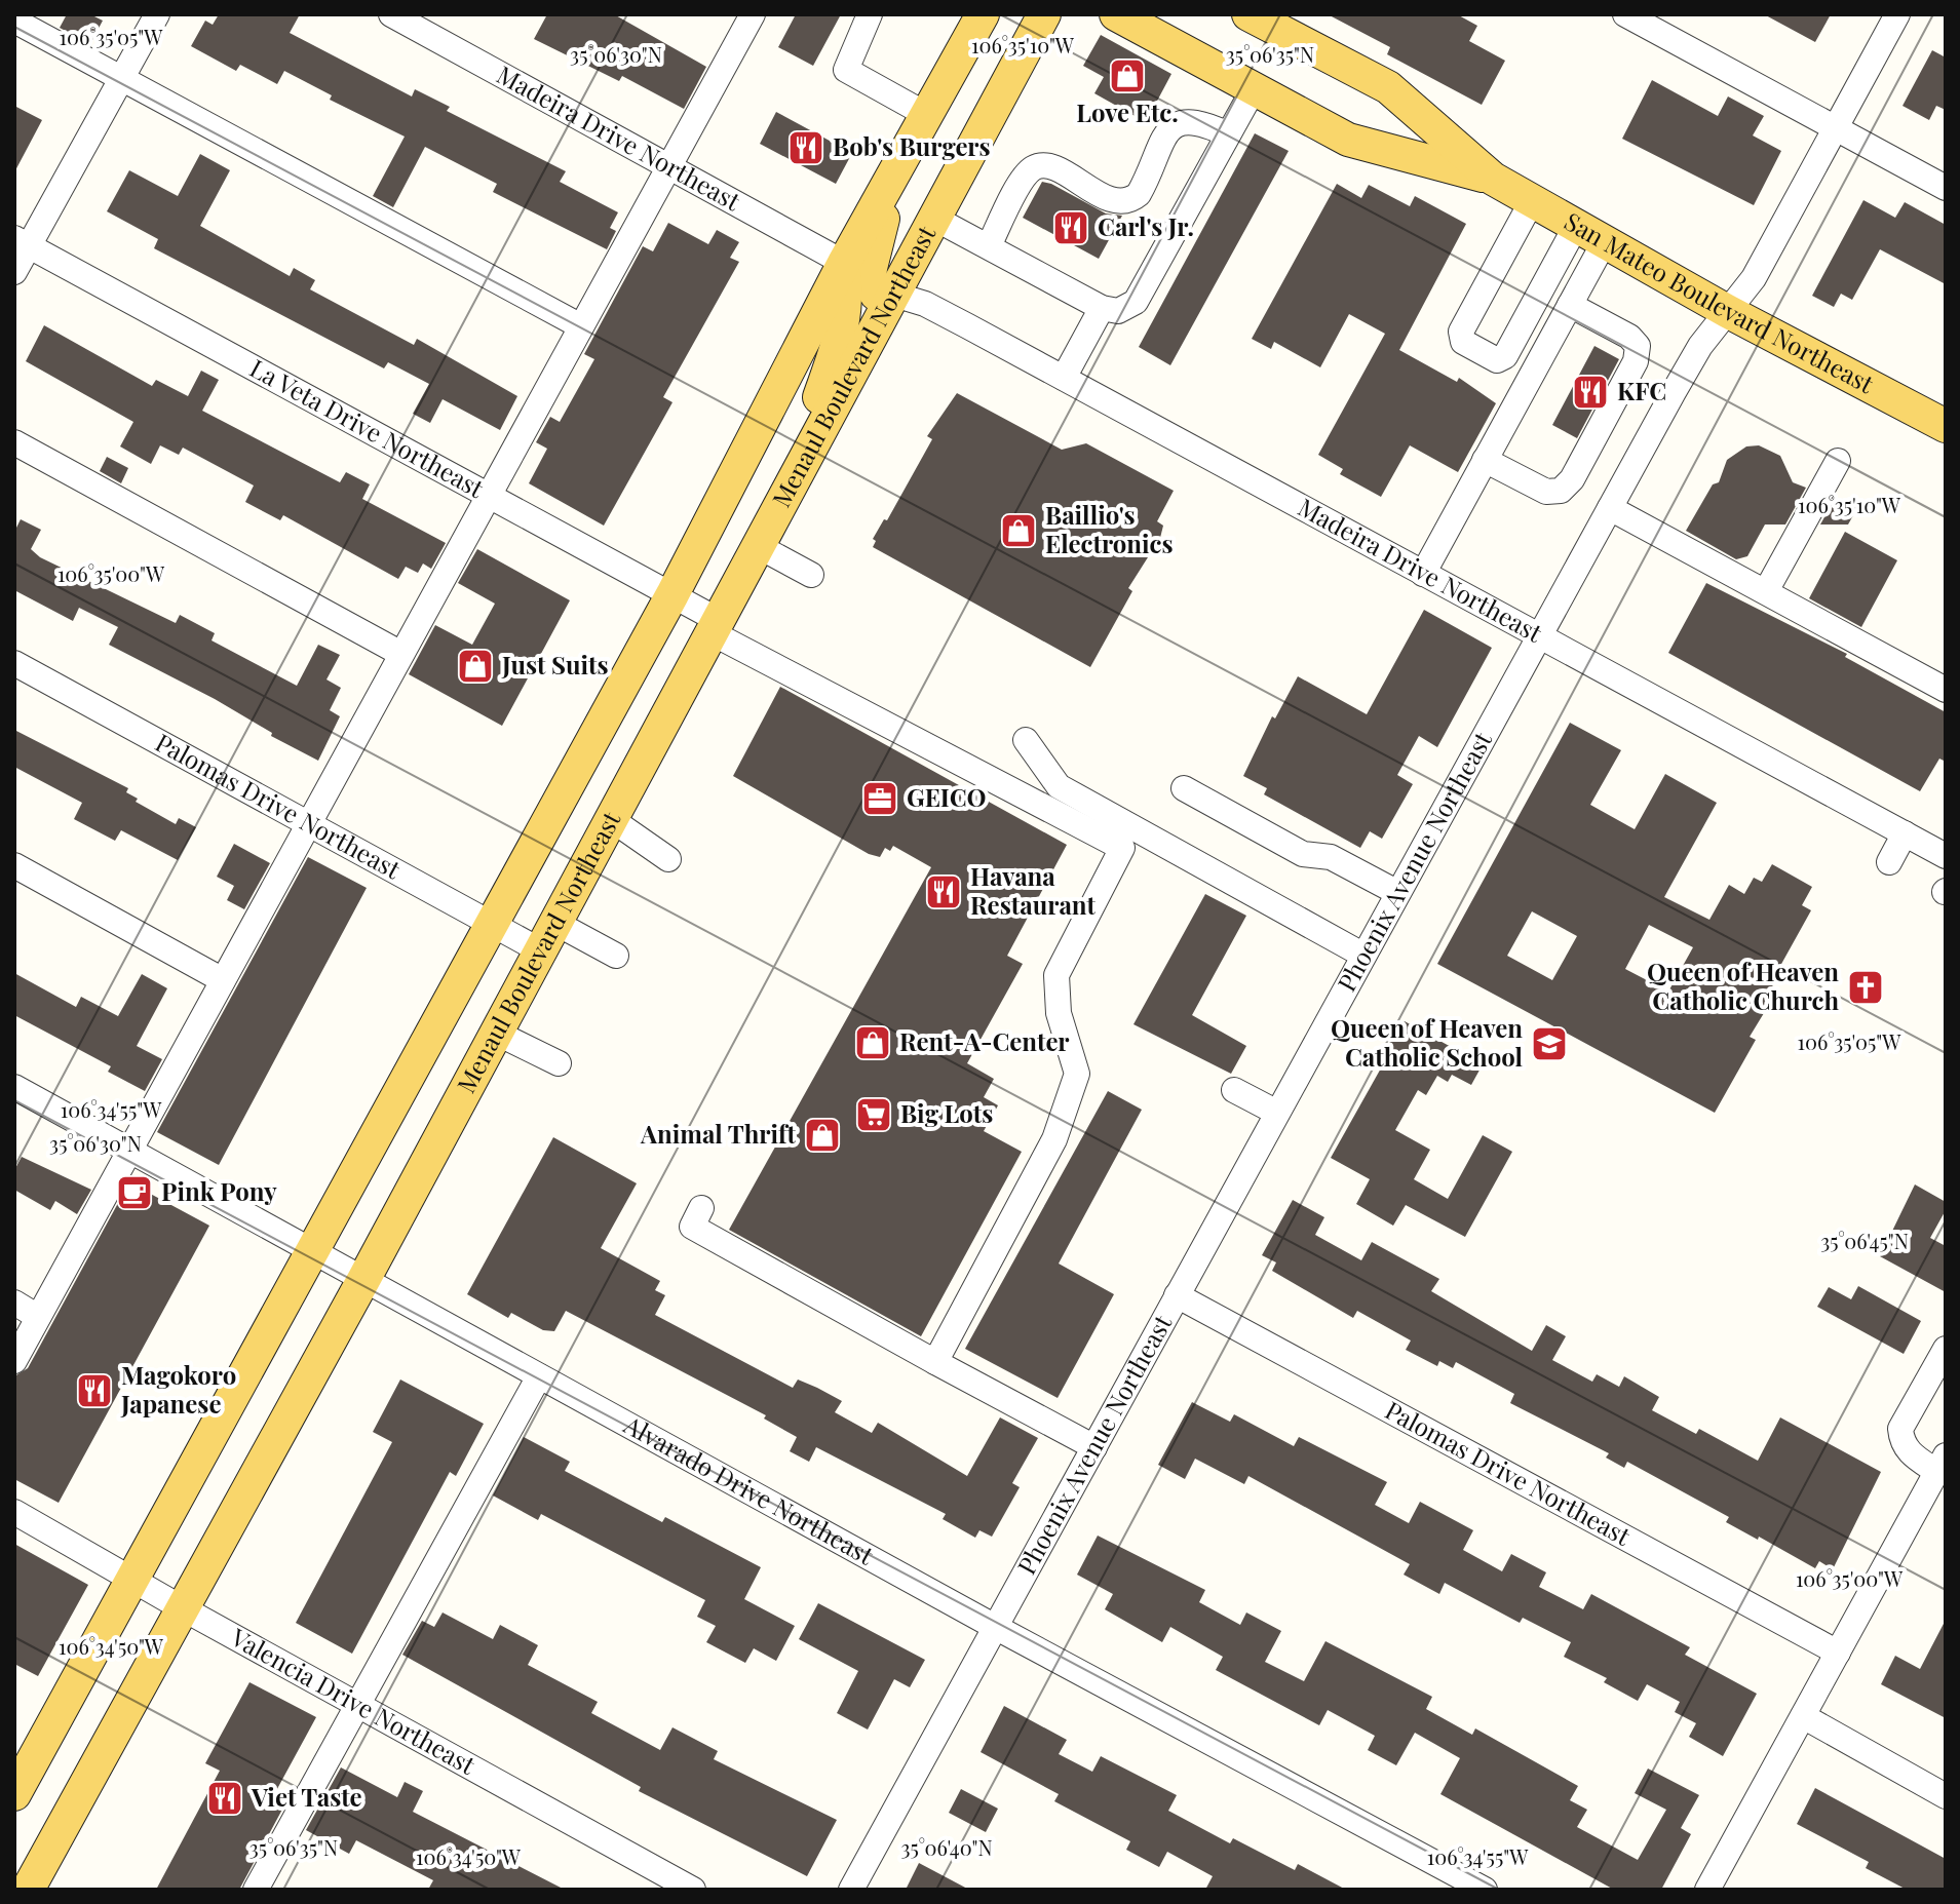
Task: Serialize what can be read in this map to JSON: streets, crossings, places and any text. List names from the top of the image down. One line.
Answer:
{"streets":{"main road":["San Mateo Boulevard Northeast","Menaul Boulevard Northeast"],"street":["Madeira Drive Northeast","La Veta Drive Northeast","Palomas Drive Northeast","Phoenix Avenue Northeast","Alvarado Drive Northeast","Valencia Drive Northeast"]},"crossings":[["Madeira Drive Northeast","Menaul Boulevard Northeast"],["Madeira Drive Northeast","Phoenix Avenue Northeast"],["San Mateo Boulevard Northeast","Phoenix Avenue Northeast"],["Menaul Boulevard Northeast","La Veta Drive Northeast"],["Menaul Boulevard Northeast","Palomas Drive Northeast"],["Menaul Boulevard Northeast","Alvarado Drive Northeast"],["Menaul Boulevard Northeast","Valencia Drive Northeast"],["Palomas Drive Northeast","Phoenix Avenue Northeast"],["Phoenix Avenue Northeast","Alvarado Drive Northeast"]],"places":{"shop":["Love Etc.","Baillio's Electronics","Just Suits","Rent-A-Center","Animal Thrift"],"restaurant":["Bob's Burgers","Carl's Jr.","KFC","Havana Restaurant","Magokoro Japanese","Viet Taste"],"office":["GEICO"],"church":["Queen of Heaven Catholic Church"],"school or university":["Queen of Heaven Catholic School"],"supermarket":["Big Lots"],"cafe":["Pink Pony"]},"coordinates":["106°35'05\"W","106°35'10\"W","35°06'30\"N","35°06'35\"N","106°35'00\"W","106°34'55\"W","35°06'45\"N","106°34'50\"W","35°06'40\"N"]}
